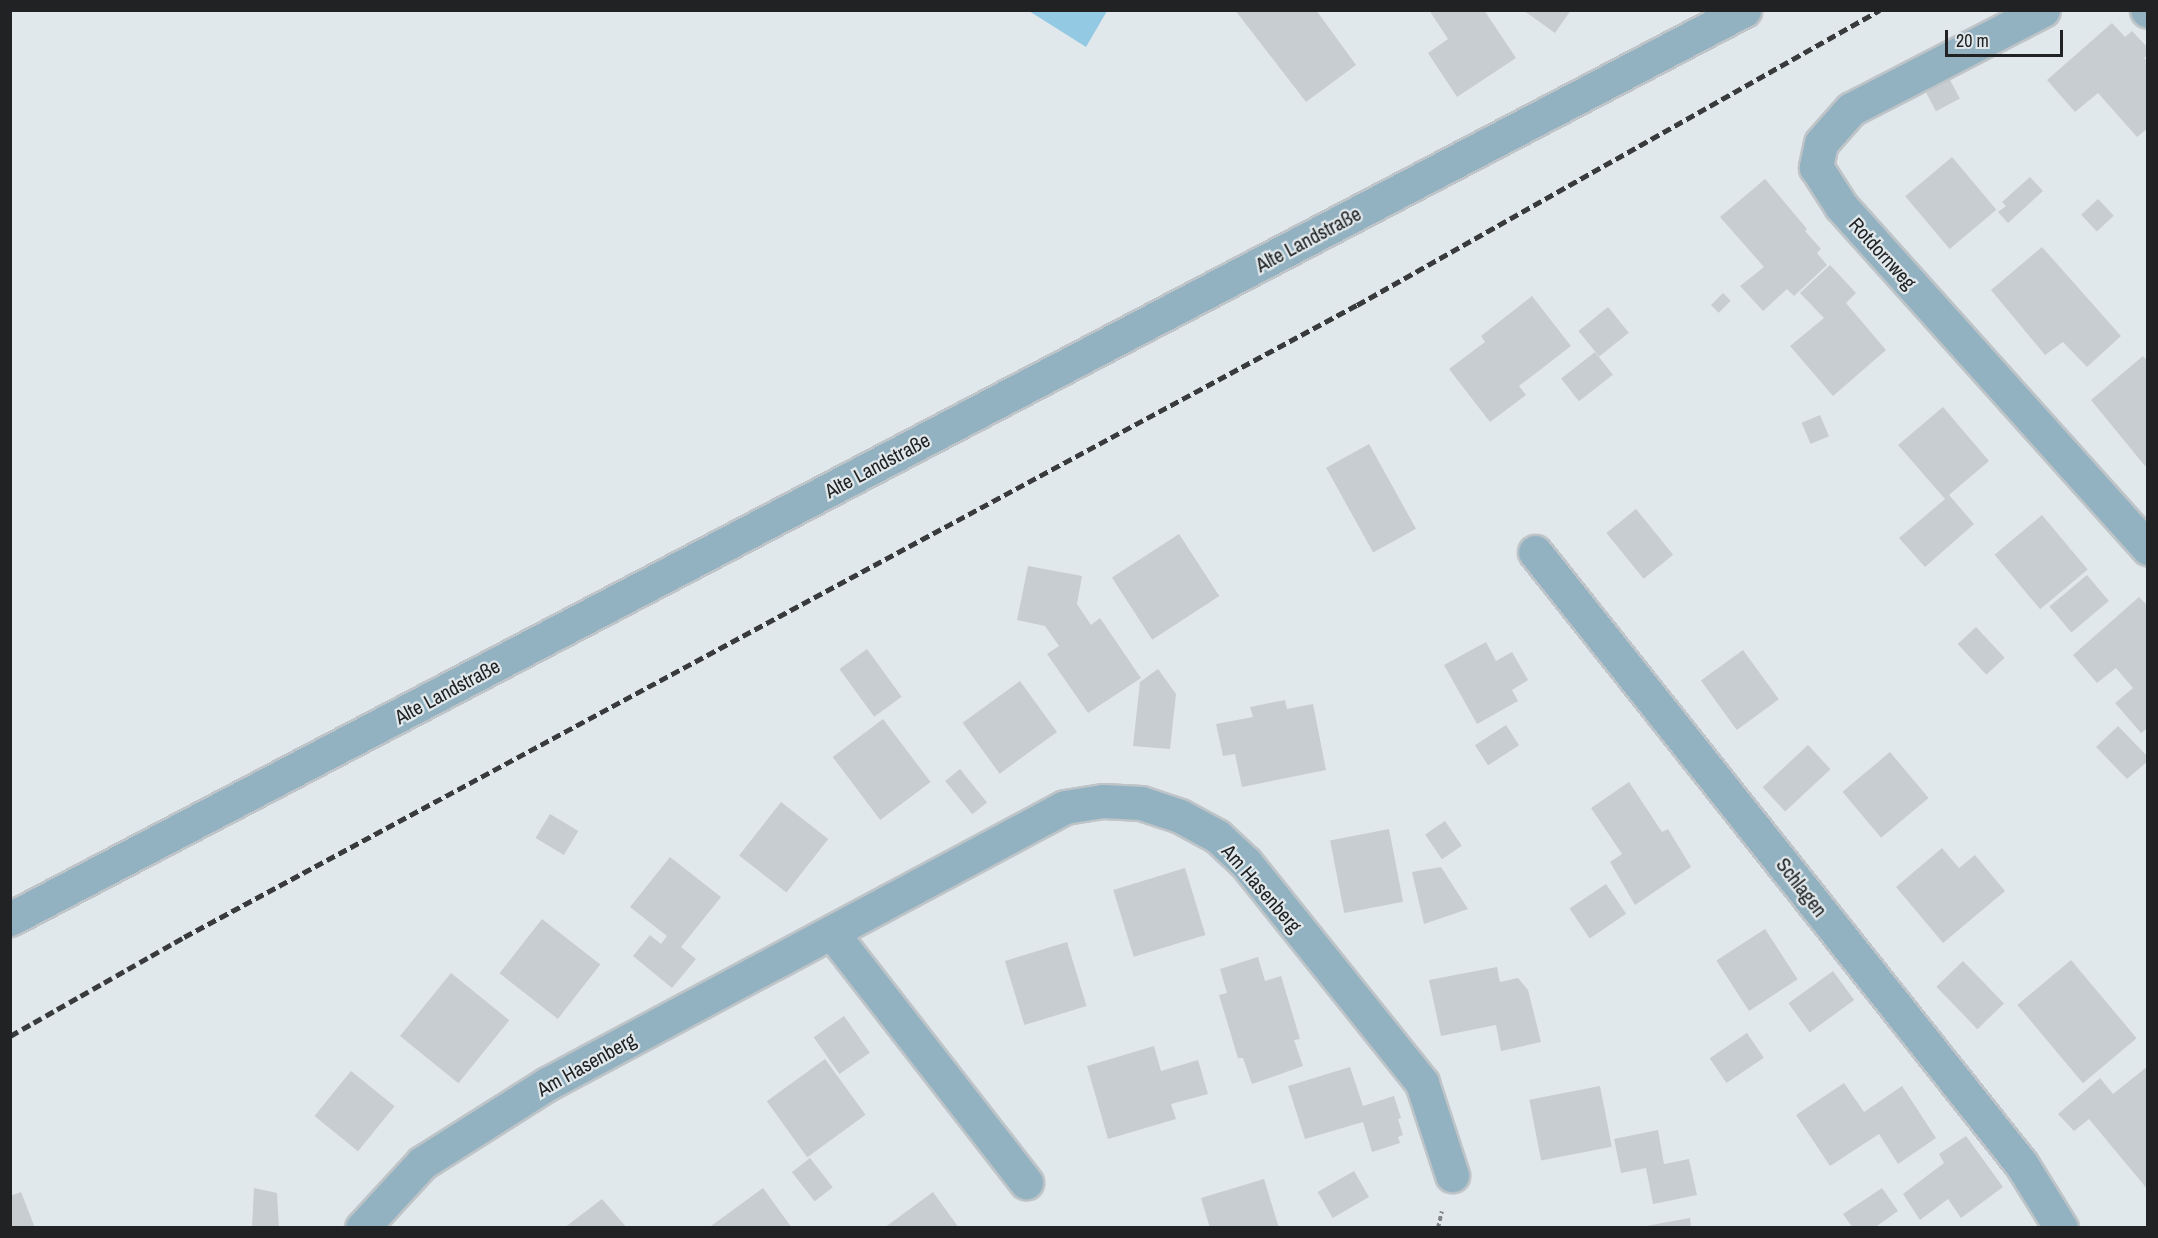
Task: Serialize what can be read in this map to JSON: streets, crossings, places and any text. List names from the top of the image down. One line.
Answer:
{"streets":{"street":["Alte Landstraße","Rotdornweg","Schlagen","Am Hasenberg"]},"scale_bar":"20 m"}
